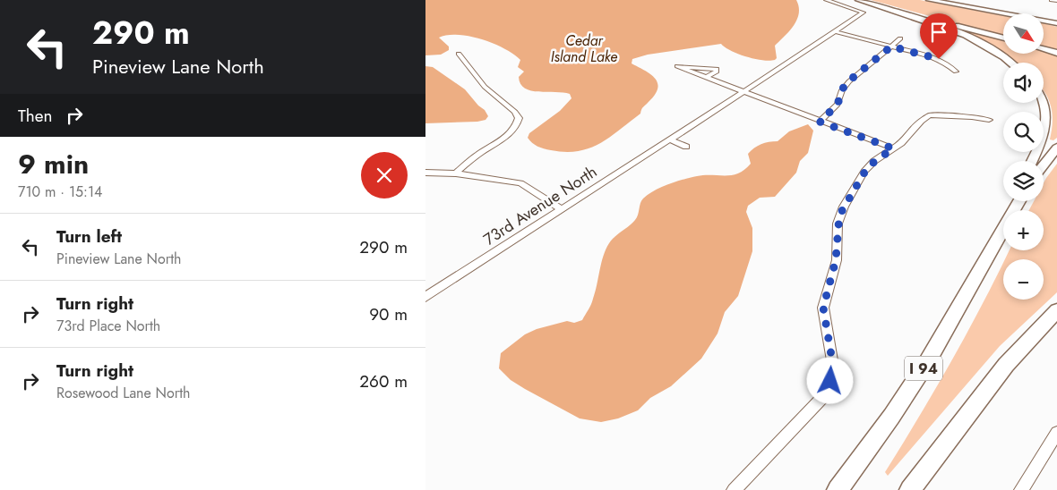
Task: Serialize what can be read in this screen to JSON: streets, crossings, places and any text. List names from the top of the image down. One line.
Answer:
{"streets":{"highway":["I 94"],"street":["73rd Avenue North"]},"water":["Cedar Island Lake"],"north":"bottom right","page":{"turn":["290 m","Pineview Lane North"],"map_buttons":["+","−"],"then":"Then","heading":["9 min","710 m · 15:14"],"list":[{"name":"Turn left","note":"Pineview Lane North","value":"290 m"},{"name":"Turn right","note":"73rd Place North","value":"90 m"},{"name":"Turn right","note":"Rosewood Lane North","value":"260 m"}]}}
